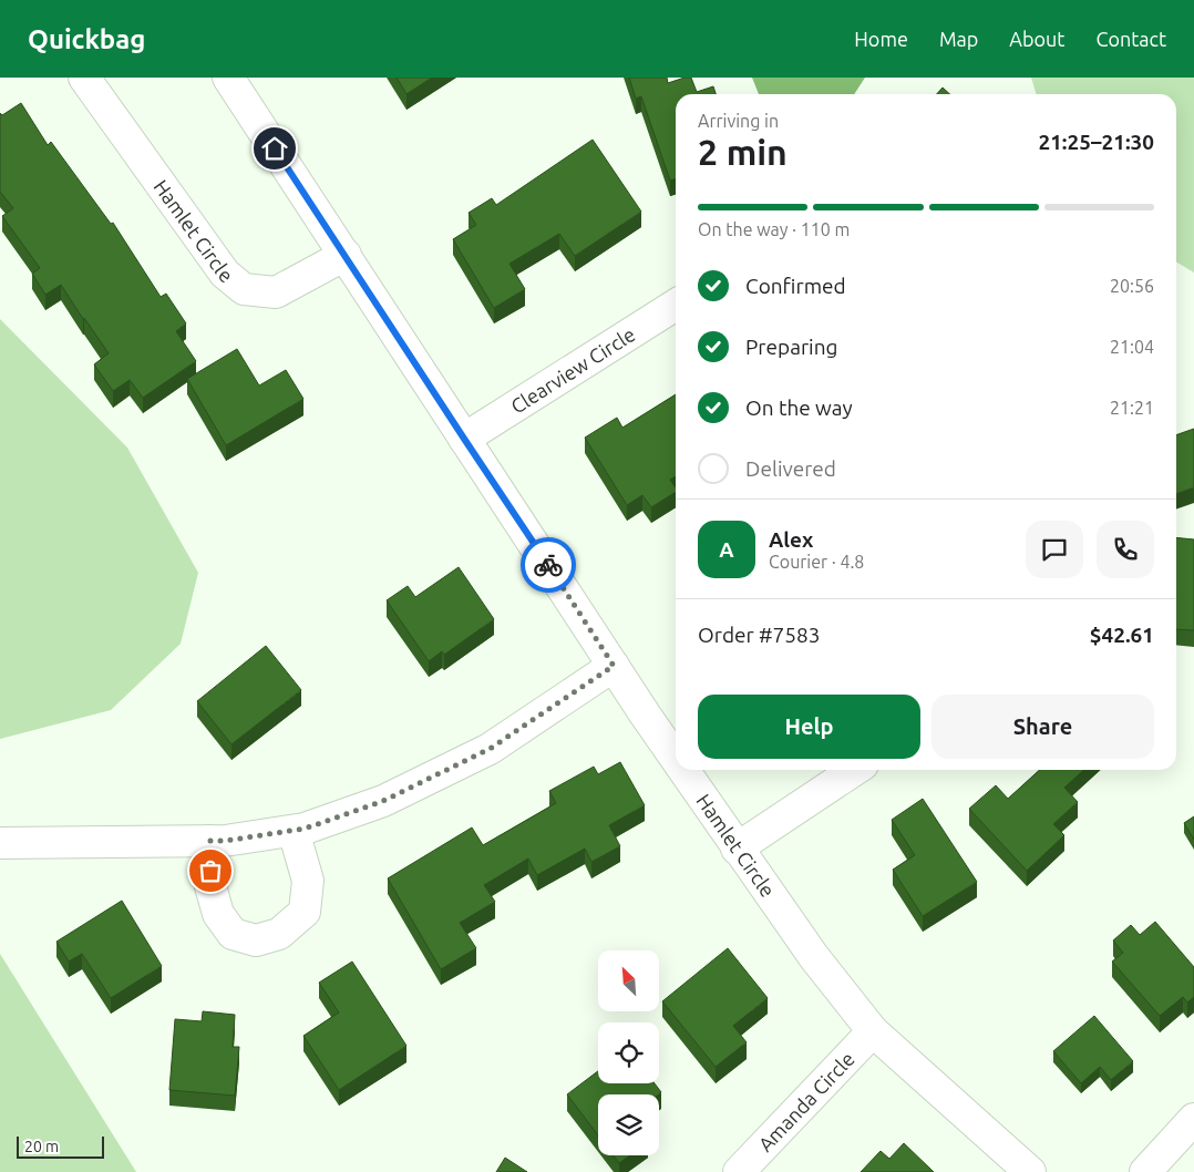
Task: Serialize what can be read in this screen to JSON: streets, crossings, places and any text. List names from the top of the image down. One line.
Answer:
{"streets":{"street":["Hamlet Circle","Clearview Circle","Amanda Circle"]},"crossings":[["Hamlet Circle","Clearview Circle"],["Hamlet Circle","Amanda Circle"]],"scale_bar":"20 m","north":"top left","page":{"header":"Quickbag","nav":["Home","Map","About","Contact"],"heading":["2 min","Arriving in","21:25–21:30"],"panel":["Alex","Courier · 4.8","Order #7583","$42.61"],"bar":"On the way · 110 m","list":[["Confirmed","20:56"],["Preparing","21:04"],["On the way","21:21"],"Delivered"],"round":"A","buttons":["Help","Share"],"scale":"20 m"}}
